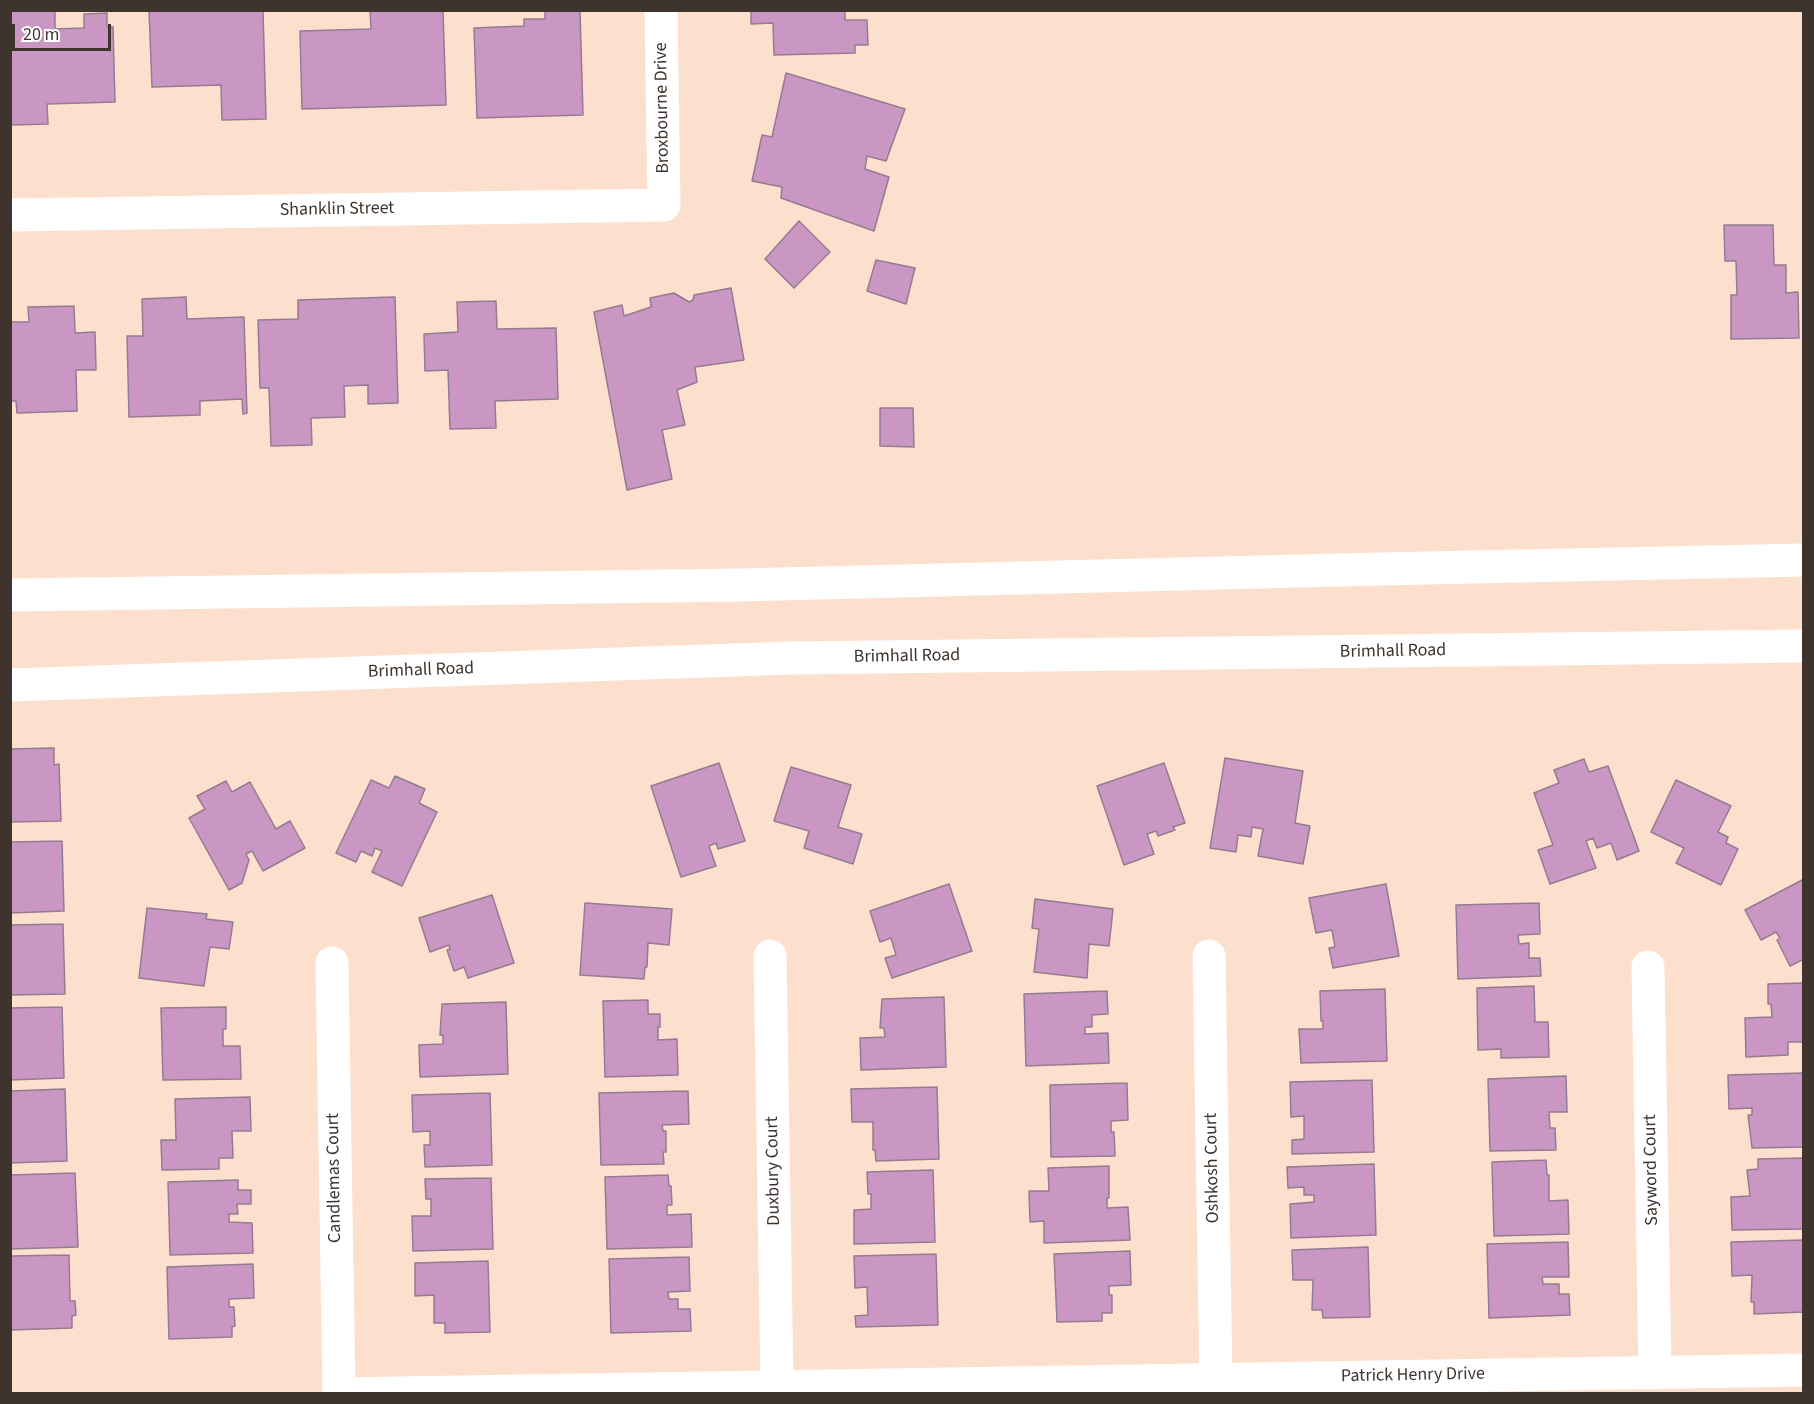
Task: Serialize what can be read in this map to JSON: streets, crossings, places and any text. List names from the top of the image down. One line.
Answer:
{"streets":{"street":["Broxbourne Drive","Shanklin Street","Brimhall Road","Oshkosh Court","Sayword Court","Duxbury Court","Candlemas Court","Patrick Henry Drive"]},"crossings":[["Broxbourne Drive","Shanklin Street"],["Oshkosh Court","Patrick Henry Drive"],["Sayword Court","Patrick Henry Drive"],["Duxbury Court","Patrick Henry Drive"],["Candlemas Court","Patrick Henry Drive"]],"scale_bar":"20 m"}
